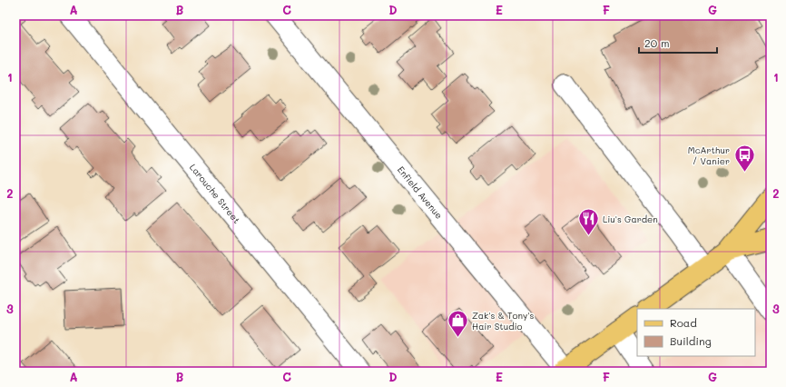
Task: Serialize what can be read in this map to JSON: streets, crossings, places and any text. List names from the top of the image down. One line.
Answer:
{"streets":{"street":["Enfield Avenue","Larouche Street"]},"places":{"bus stop":["McArthur / Vanier"],"restaurant":["Liu's Garden"],"shop":["Zak's & Tony's Hair Studio"]},"legend":["Road","Building"],"scale_bar":"20 m","grid":{"columns":["A","B","C","D","E","F","G"],"rows":["1","2","3"]}}
